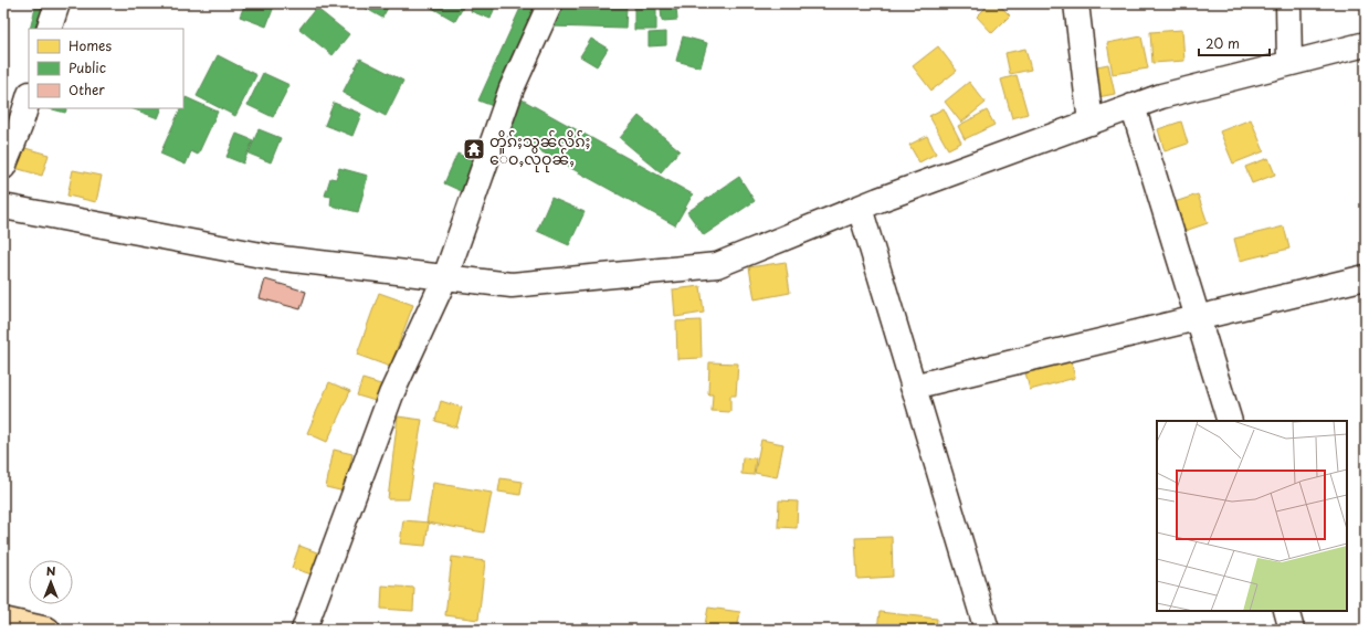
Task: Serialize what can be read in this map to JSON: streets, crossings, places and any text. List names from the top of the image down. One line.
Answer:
{"places":{"temple":["တိူၵ်ႈသွၼ်လိၵ်ႈ ေဝႇလုဝုၼ်ႇ"]},"legend":["Homes","Public","Other"],"scale_bar":"20 m","north":"top"}
